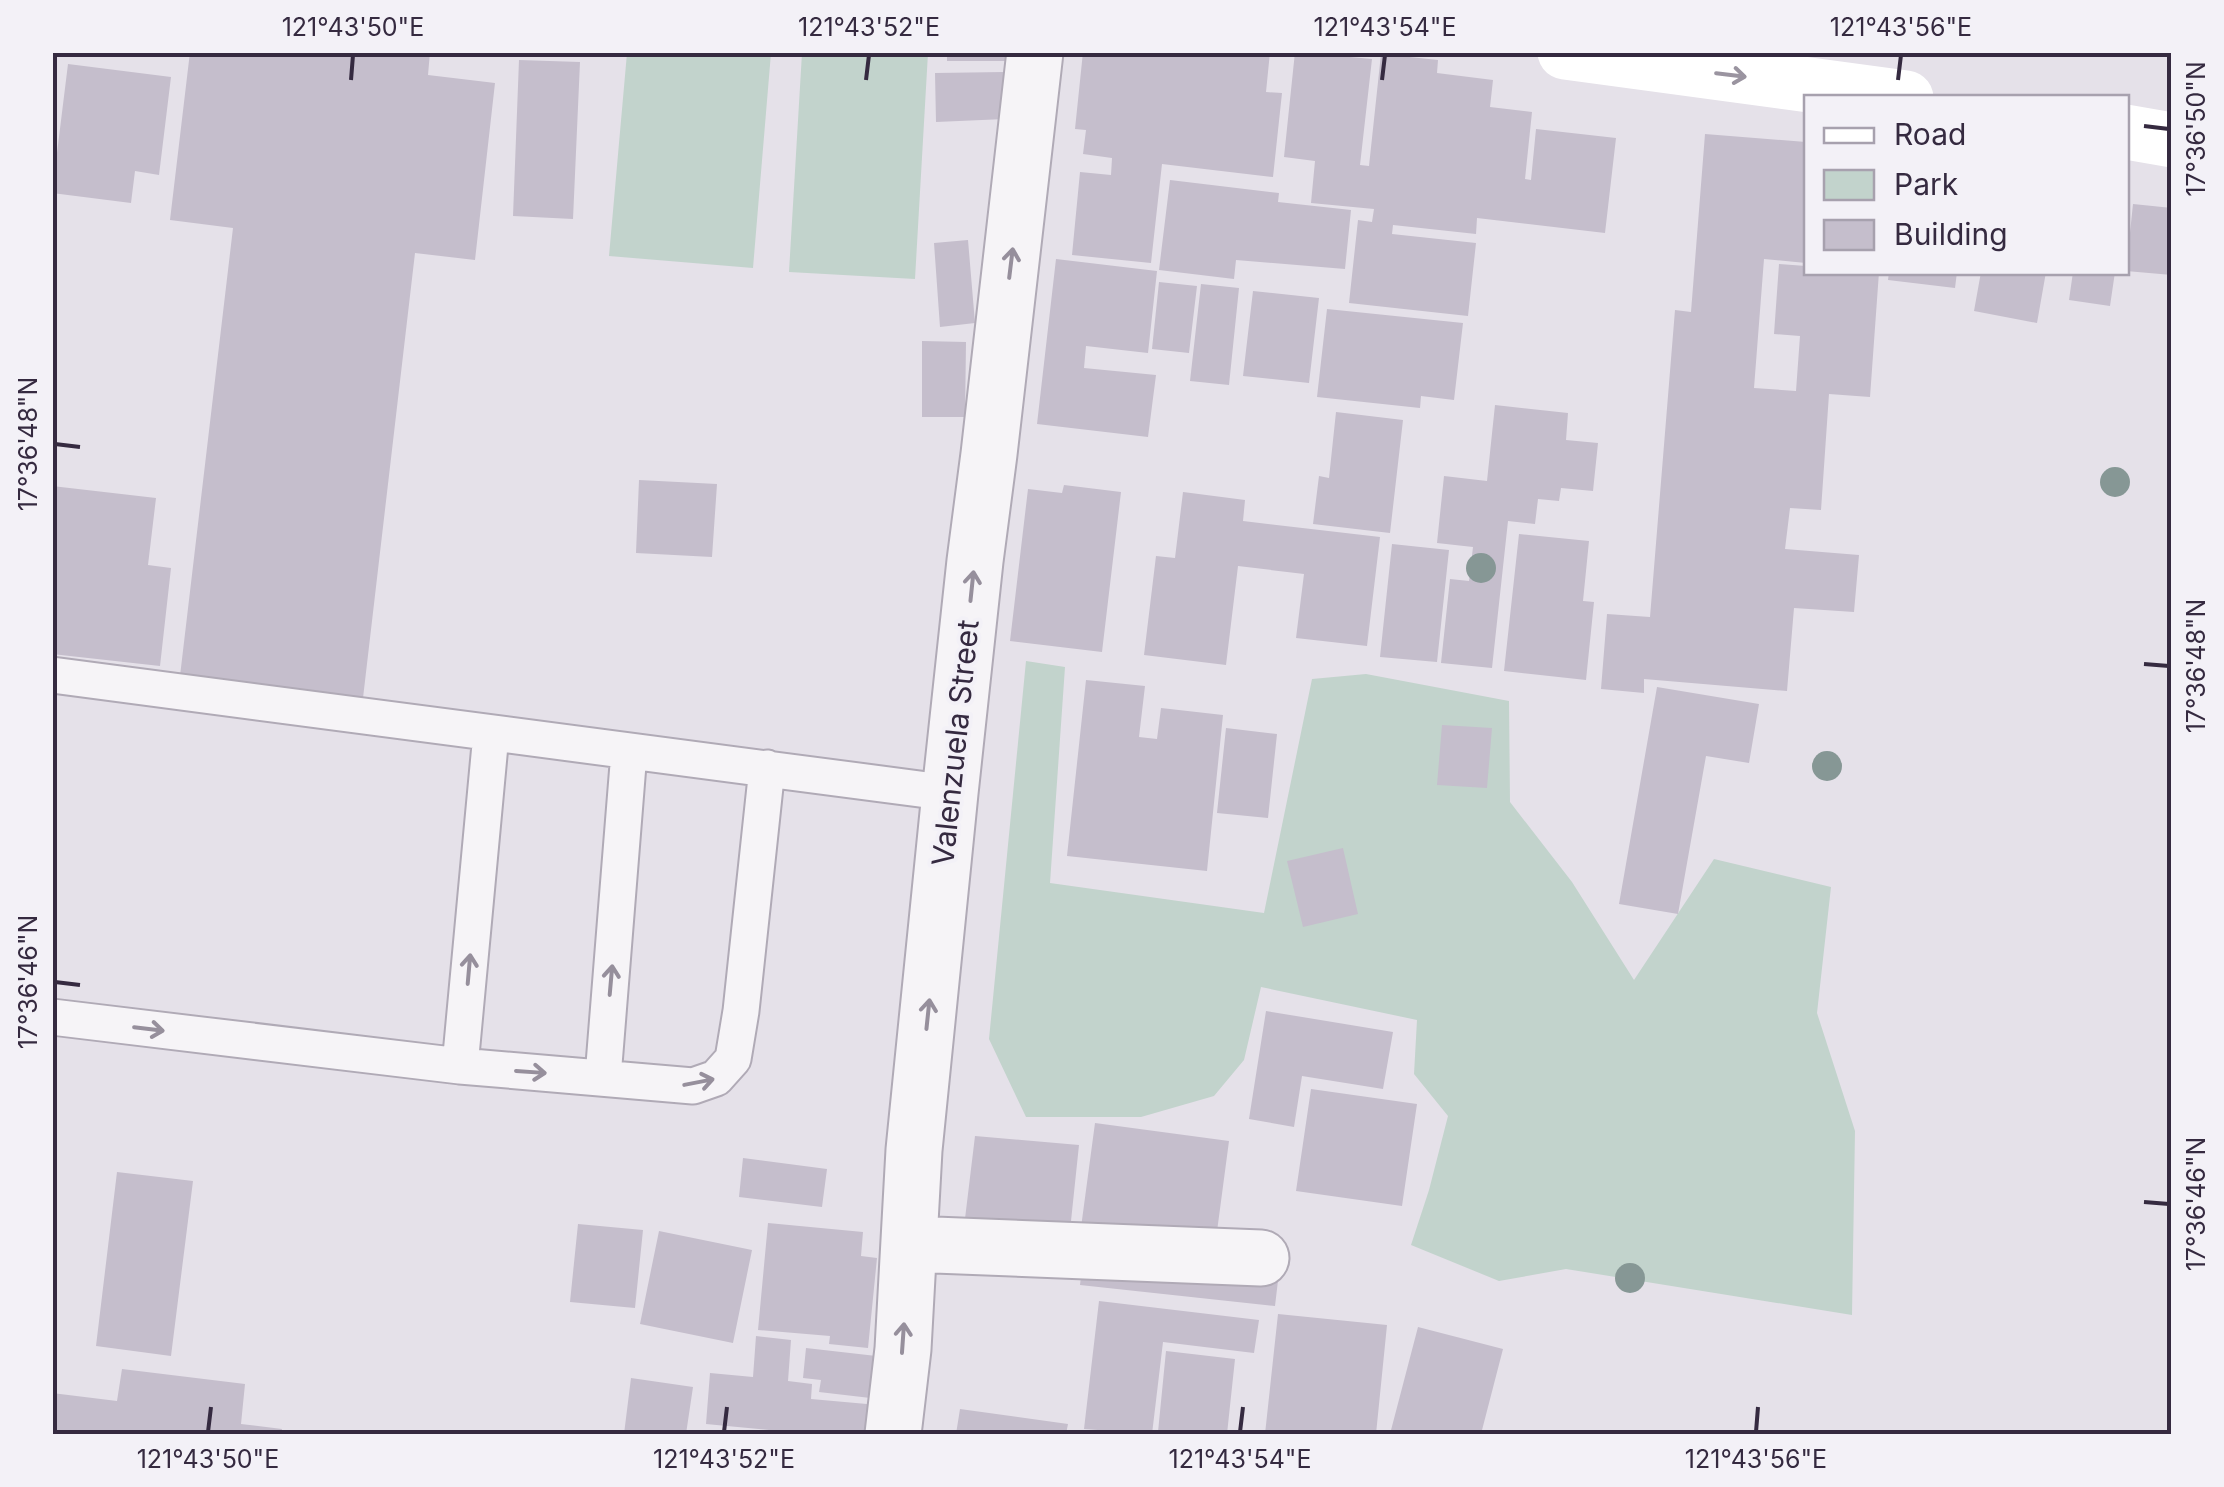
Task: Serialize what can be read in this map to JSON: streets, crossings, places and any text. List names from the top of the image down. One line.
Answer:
{"streets":{"street":["Valenzuela Street"]},"one_way":["Valenzuela Street"],"legend":["Road","Park","Building"],"coordinates":["121°43'50\"E","121°43'52\"E","121°43'54\"E","121°43'56\"E","17°36'50\"N","17°36'48\"N","17°36'46\"N"]}
